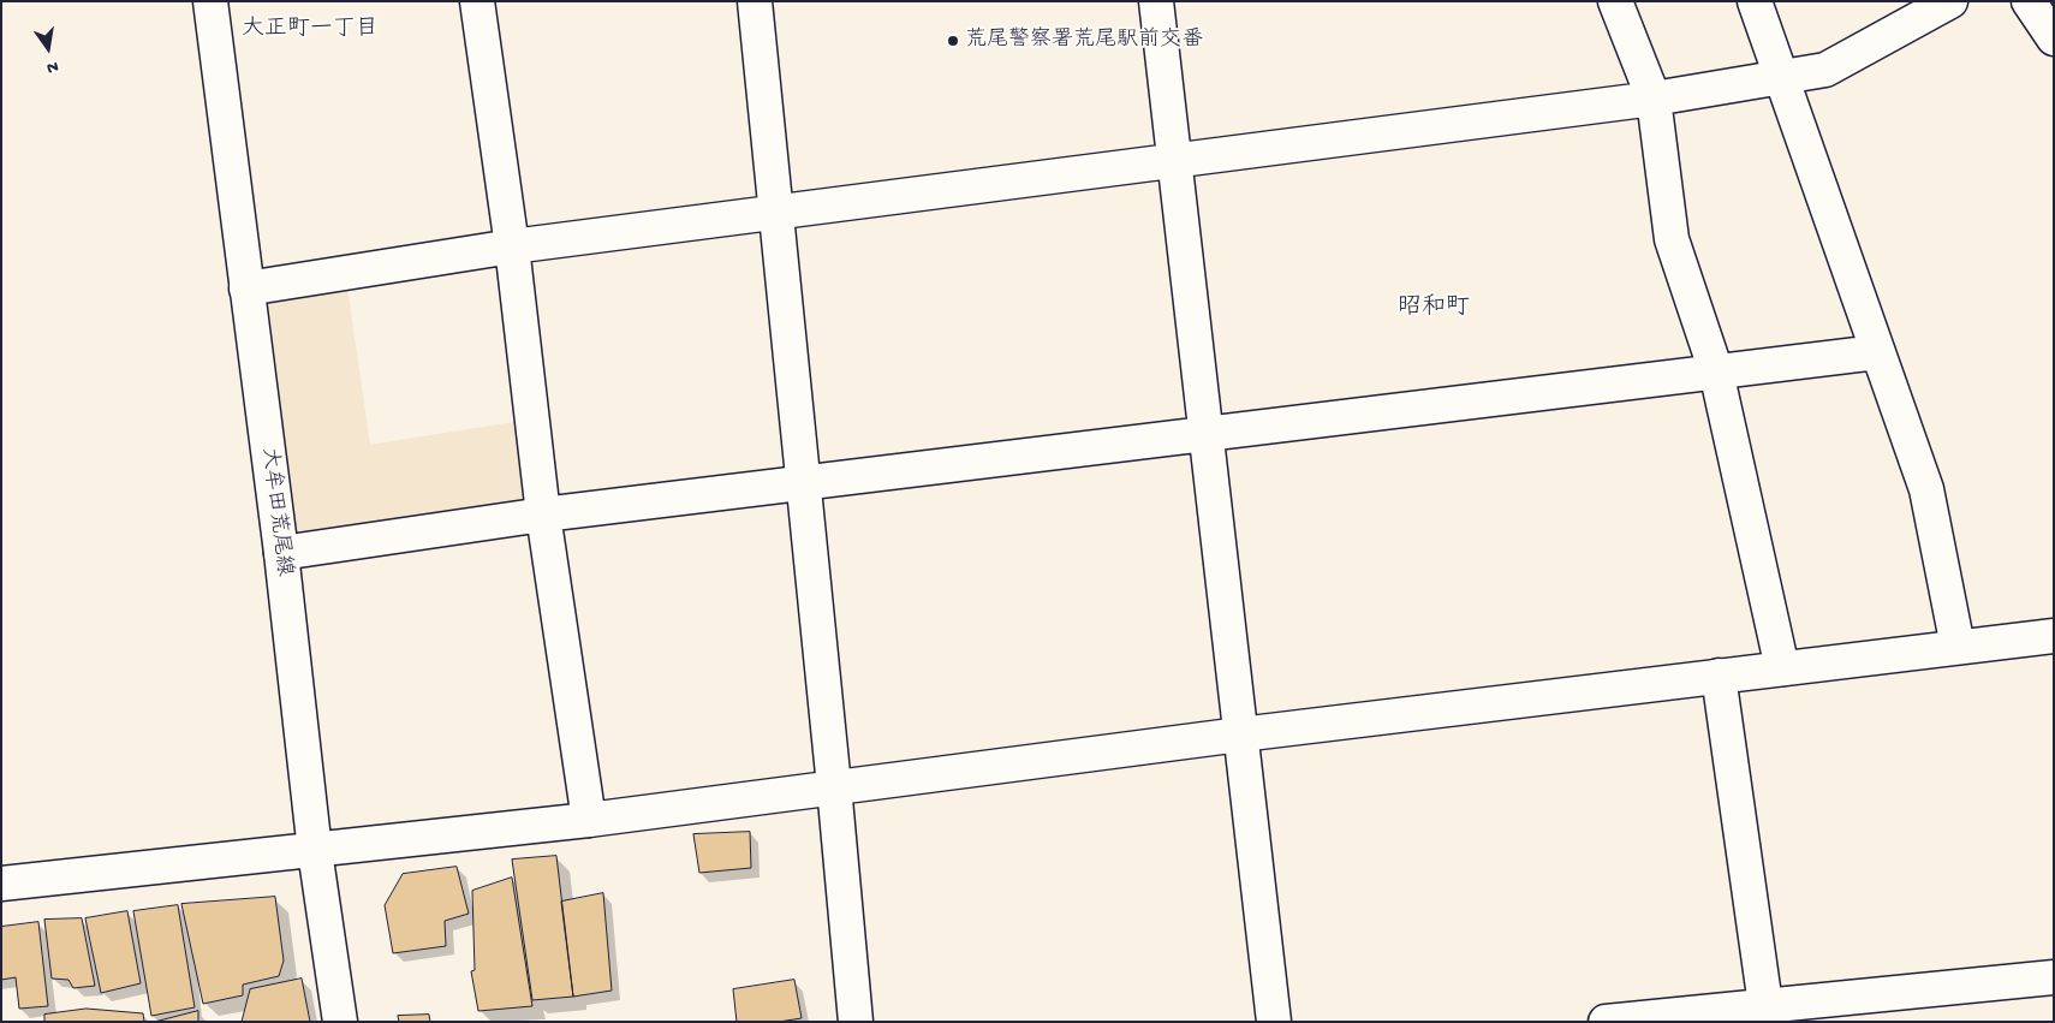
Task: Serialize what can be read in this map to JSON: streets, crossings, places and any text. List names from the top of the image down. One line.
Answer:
{"streets":{"street":["大牟田荒尾線"]},"districts":["大正町一丁目","昭和町"],"places":["荒尾警察署荒尾駅前交番"],"north":"bottom"}
